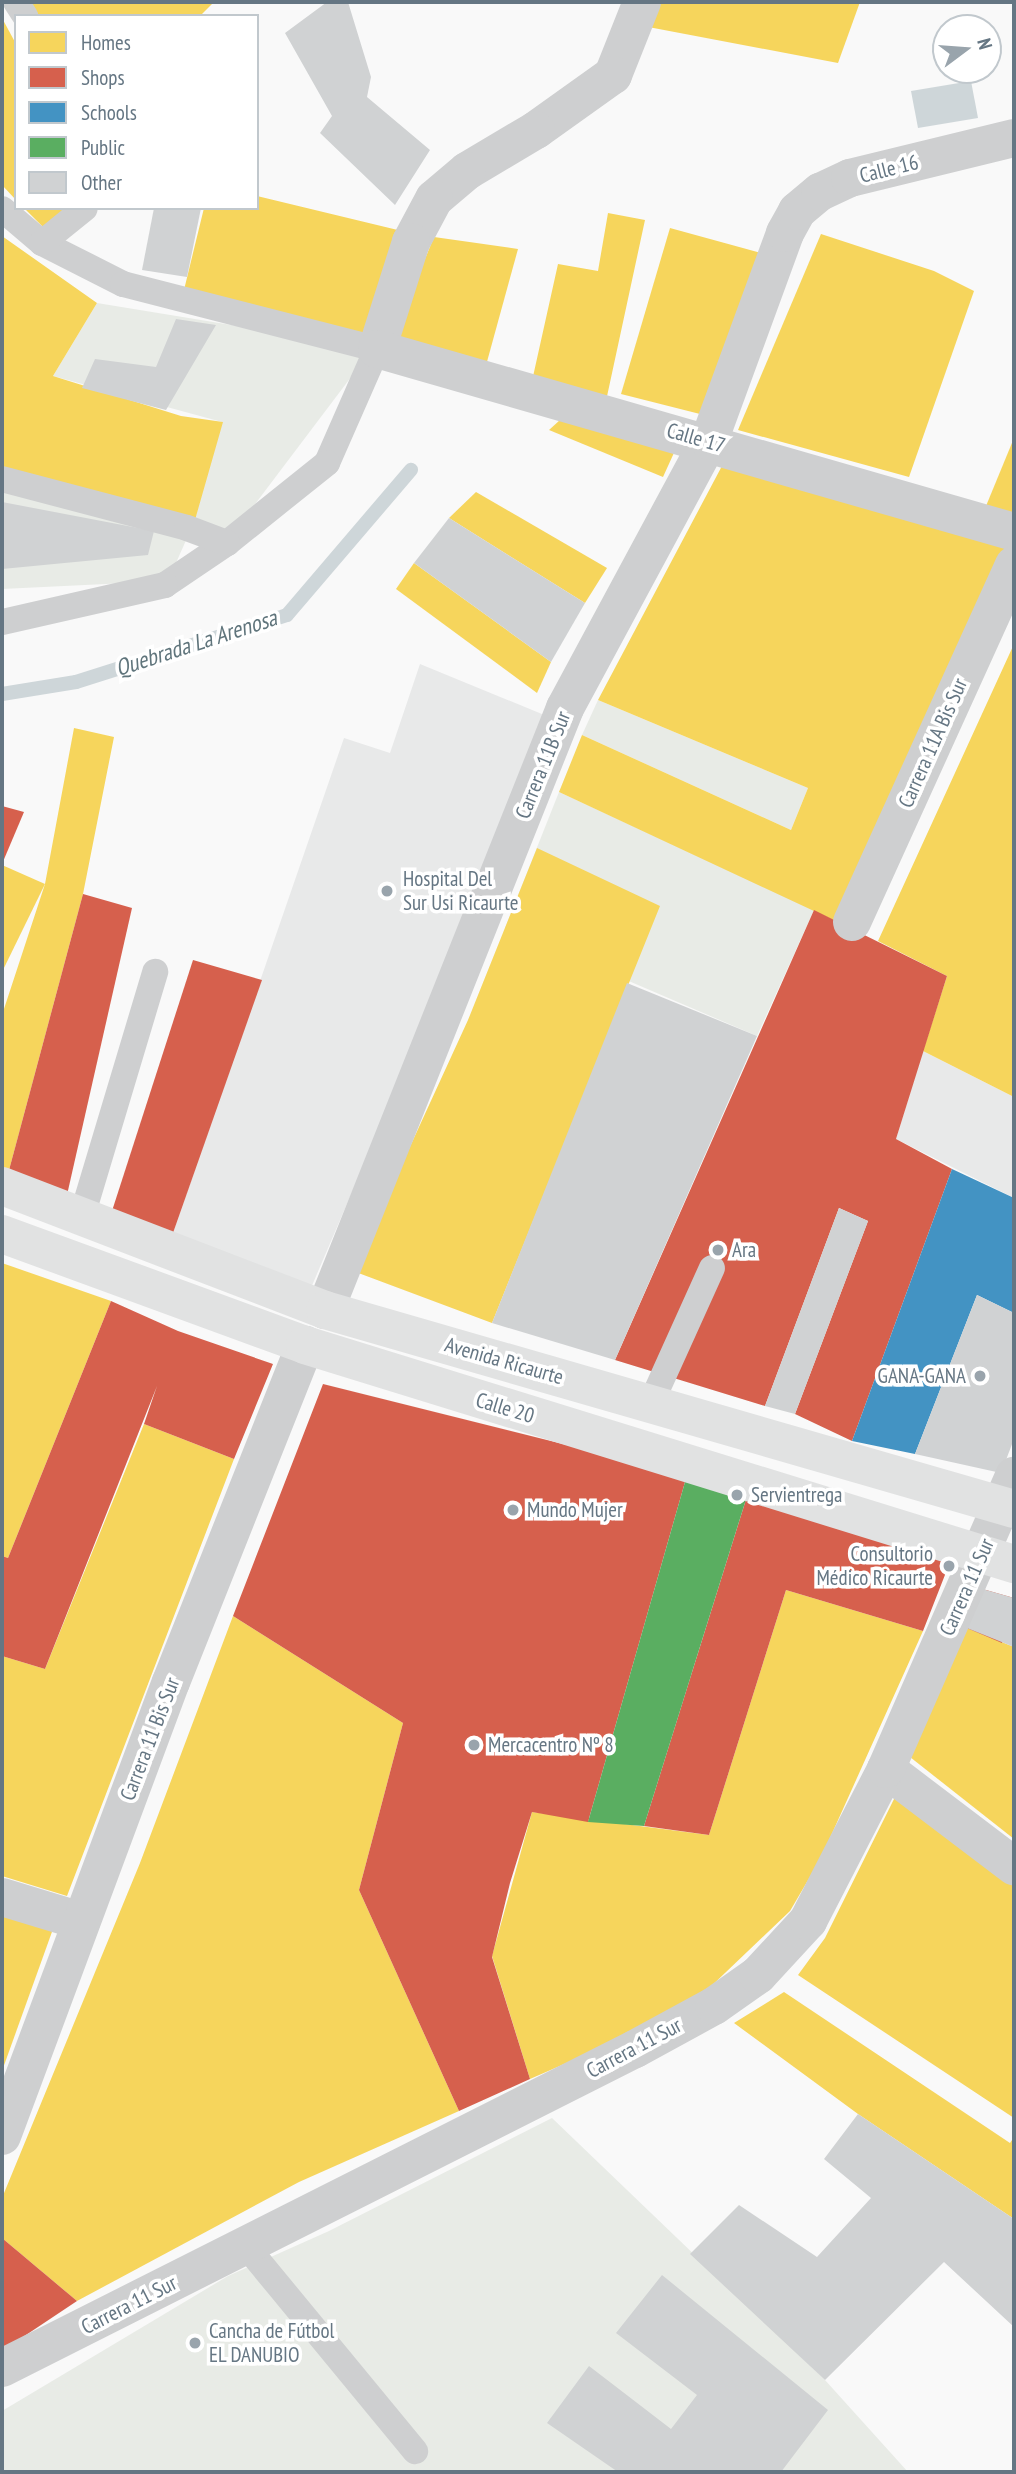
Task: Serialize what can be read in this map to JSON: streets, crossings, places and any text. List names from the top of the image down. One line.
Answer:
{"streets":{"main road":["Avenida Ricaurte","Calle 20"],"street":["Calle 16","Calle 17","Carrera 11A Bis Sur","Carrera 11B Sur","Carrera 11 Sur","Carrera 11 Bis Sur"]},"crossings":[["Calle 16","Carrera 11B Sur"],["Calle 17","Carrera 11B Sur"],["Carrera 11B Sur","Avenida Ricaurte"],["Avenida Ricaurte","Carrera 11 Sur"],["Calle 20","Carrera 11 Sur"],["Calle 20","Carrera 11 Bis Sur"]],"water":["Quebrada La Arenosa"],"places":["Hospital Del Sur Usi Ricaurte","Ara","GANA-GANA","Servientrega","Mundo Mujer","Consultorio Médico Ricaurte","Mercacentro Nº 8","Cancha de Fútbol EL DANUBIO"],"legend":["Homes","Shops","Schools","Public","Other"],"north":"right"}
